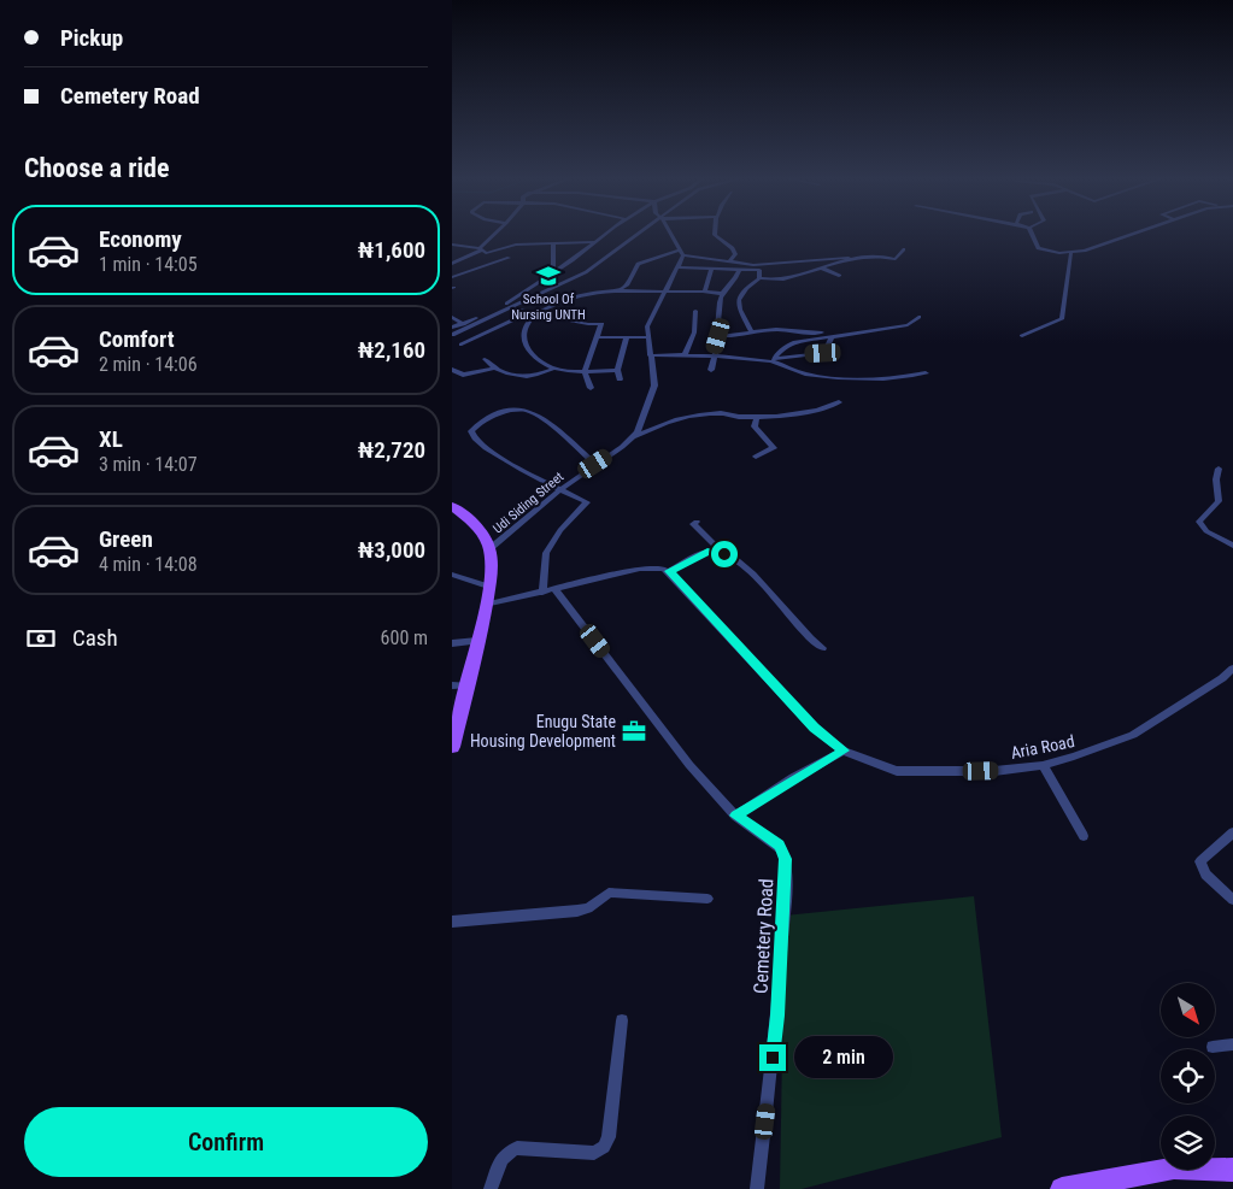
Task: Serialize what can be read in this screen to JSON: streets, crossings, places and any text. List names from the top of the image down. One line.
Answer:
{"streets":{"street":["Udi Siding Street","Aria Road","Cemetery Road"]},"places":{"school or university":["School Of Nursing UNTH"],"office":["Enugu State Housing Development"]},"north":"bottom right","page":{"banner":["Pickup","Cemetery Road"],"heading":"Choose a ride","list":[{"name":"Economy","note":"1 min · 14:05","value":"₦1,600"},{"name":"Comfort","note":"2 min · 14:06","value":"₦2,160"},{"name":"XL","note":"3 min · 14:07","value":"₦2,720"},{"name":"Green","note":"4 min · 14:08","value":"₦3,000"}],"pay":["Cash","600 m"],"bubble":"2 min","buttons":"Confirm"}}
